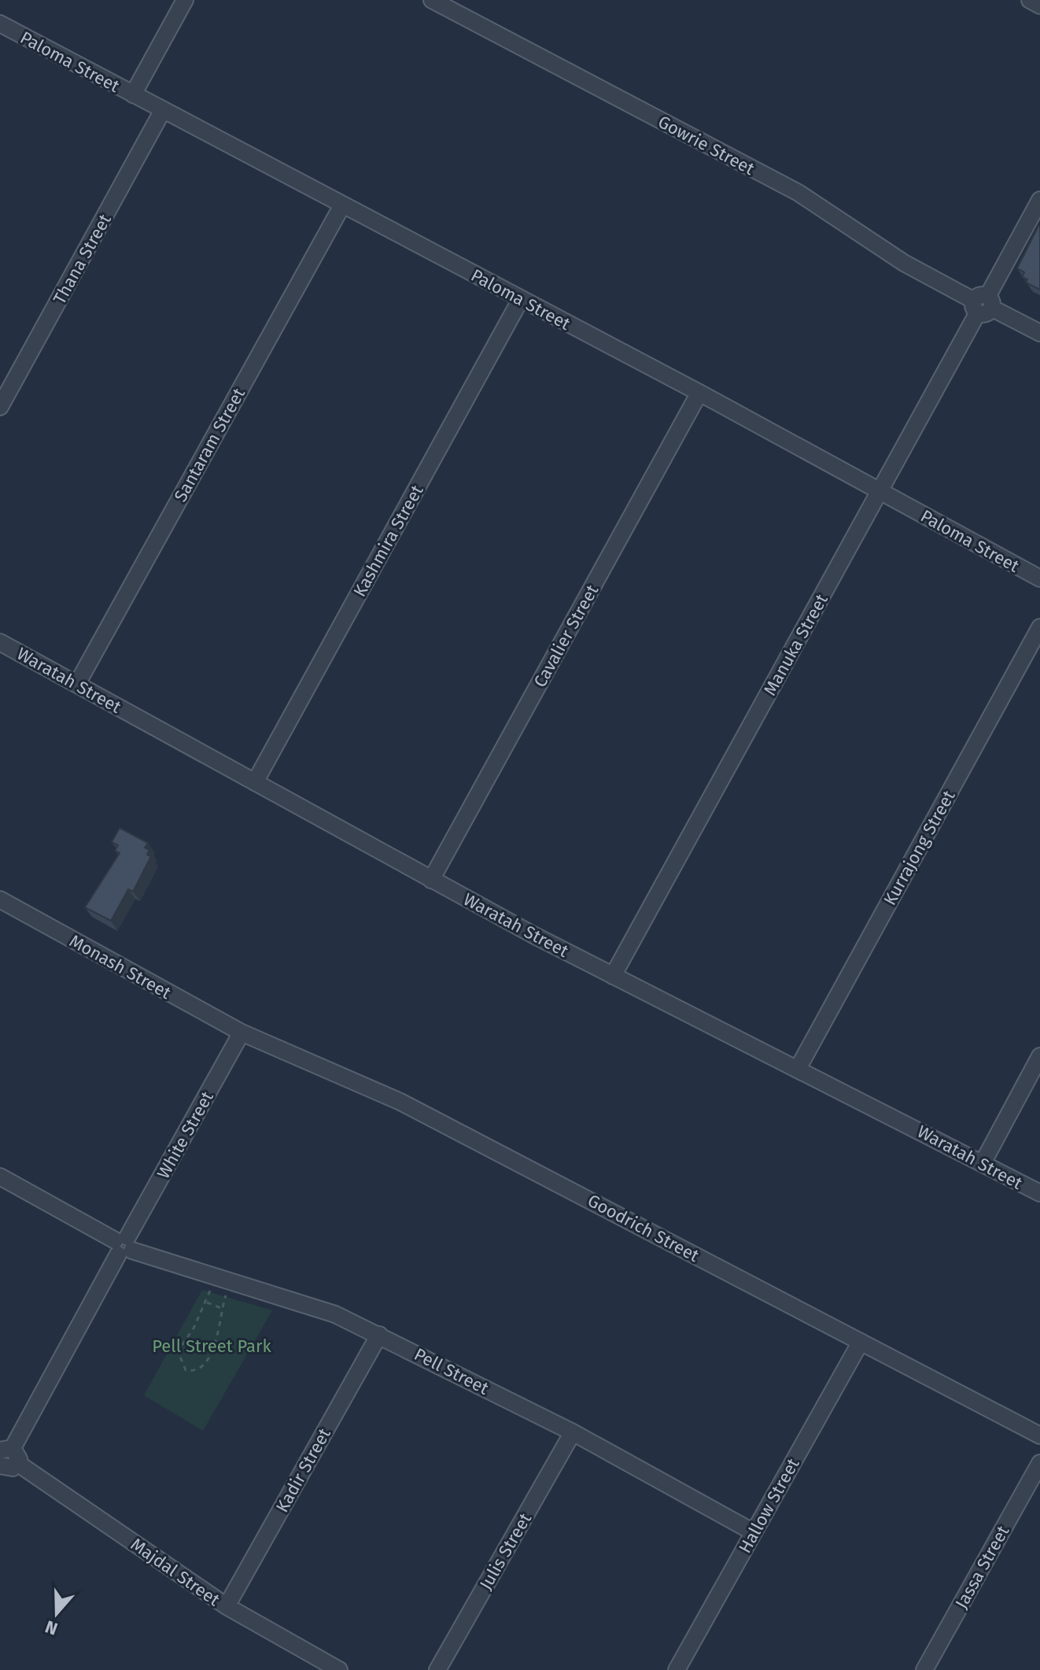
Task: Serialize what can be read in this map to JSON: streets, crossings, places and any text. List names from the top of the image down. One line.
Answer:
{"streets":{"street":["Paloma Street","Gowrie Street","Thana Street","Santaram Street","Kashmira Street","Cavalier Street","Manuka Street","Waratah Street","Kurrajong Street","Monash Street","White Street","Goodrich Street","Pell Street","Kadir Street","Hallow Street","Julis Street","Jassa Street","Majdal Street"]},"crossings":[["Paloma Street","Thana Street"],["Paloma Street","Santaram Street"],["Paloma Street","Kashmira Street"],["Paloma Street","Cavalier Street"],["Paloma Street","Manuka Street"],["Gowrie Street","Manuka Street"],["Santaram Street","Waratah Street"],["Kashmira Street","Waratah Street"],["Cavalier Street","Waratah Street"],["Manuka Street","Waratah Street"],["Waratah Street","Kurrajong Street"],["Monash Street","White Street"],["Monash Street","Goodrich Street"],["White Street","Goodrich Street"],["White Street","Pell Street"],["White Street","Majdal Street"],["Goodrich Street","Hallow Street"],["Pell Street","Kadir Street"],["Pell Street","Hallow Street"],["Pell Street","Julis Street"],["Kadir Street","Majdal Street"]],"parks":["Pell Street Park"],"north":"bottom"}
